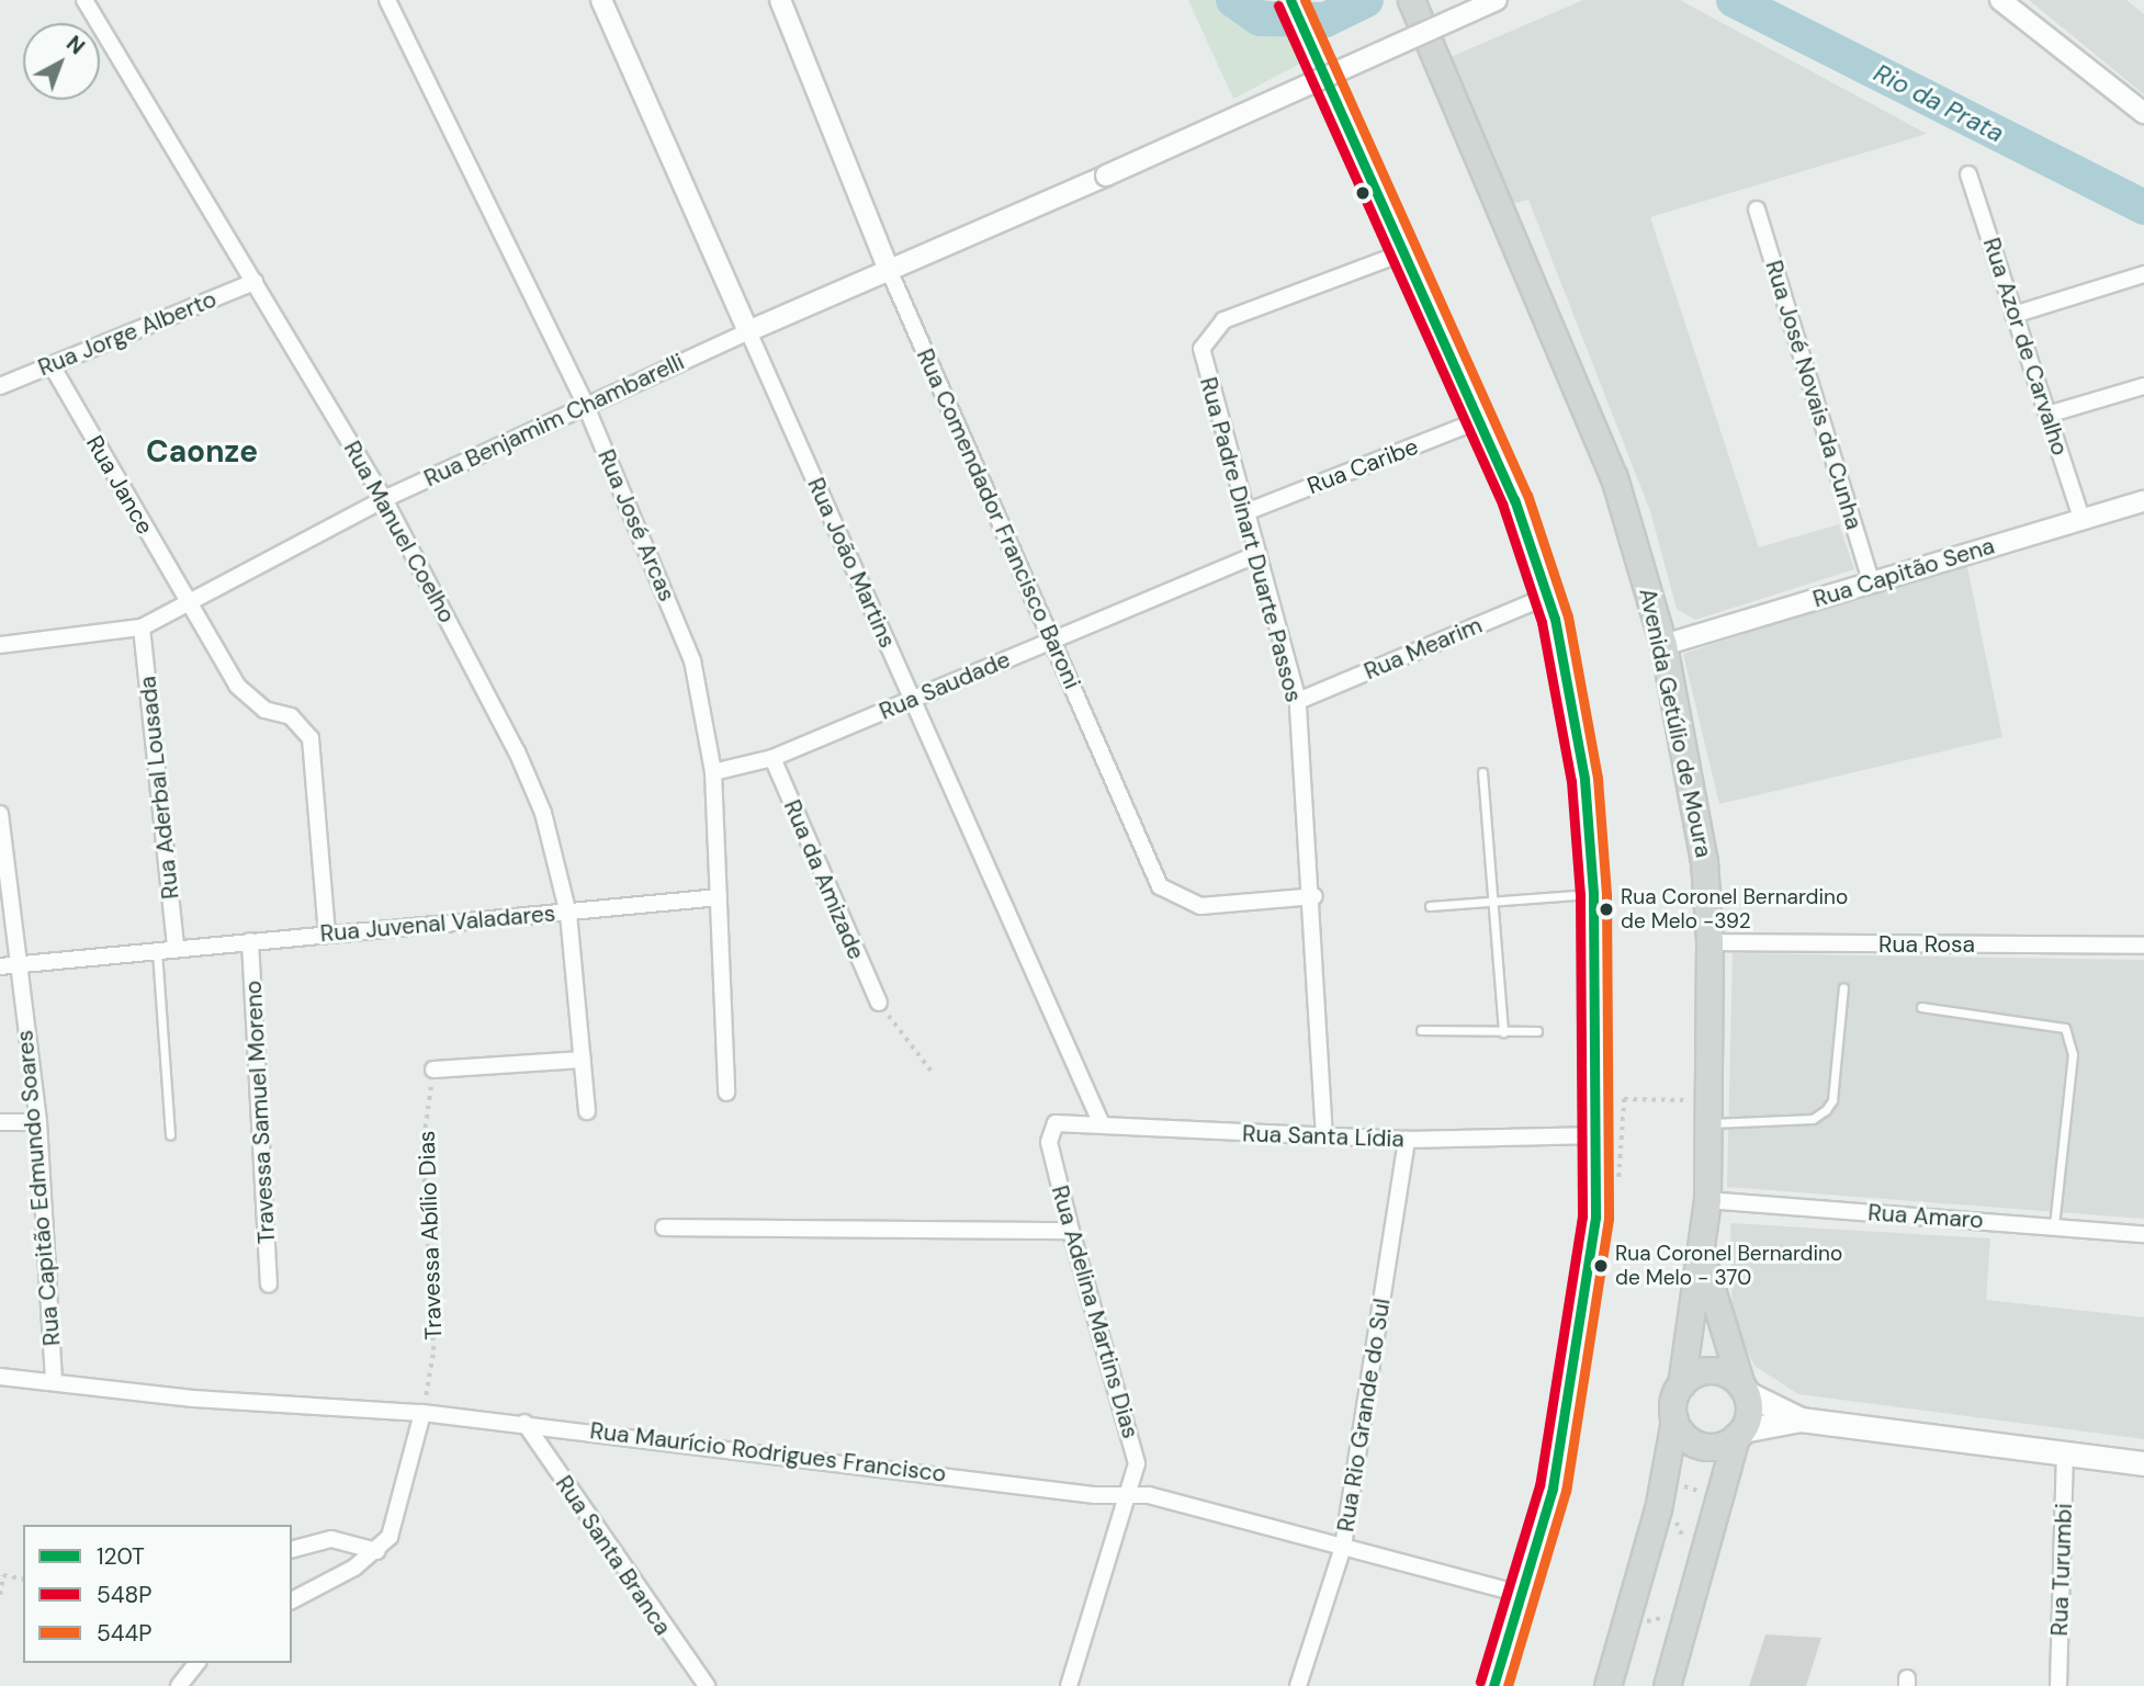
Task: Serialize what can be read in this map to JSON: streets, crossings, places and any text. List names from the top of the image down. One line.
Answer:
{"streets":{"main road":["Avenida Getúlio de Moura"],"street":["Rua Jorge Alberto","Rua Azor de Carvalho","Rua José Novais da Cunha","Rua Benjamim Chambarelli","Rua Caribe","Rua Jance","Rua Comendador Francisco Baroni","Rua José Arcas","Rua Manuel Coelho","Rua Padre Dinart Duarte Passos","Rua João Martins","Rua Capitão Sena","Rua Mearim","Rua Saudade","Rua Aderbal Lousada","Rua da Amizade","Rua Juvenal Valadares","Rua Rosa","Travessa Samuel Moreno","Rua Santa Lídia","Rua Capitão Edmundo Soares","Rua Amaro","Rua Adelina Martins Dias","Rua Rio Grande do Sul","Rua Maurício Rodrigues Francisco","Rua Santa Branca","Rua Turumbi"],"path":["Travessa Abílio Dias"]},"crossings":[["Rua Jorge Alberto","Rua Jance"],["Rua Jorge Alberto","Rua Manuel Coelho"],["Rua Azor de Carvalho","Rua Capitão Sena"],["Rua José Novais da Cunha","Rua Capitão Sena"],["Rua Benjamim Chambarelli","Rua Jance"],["Rua Benjamim Chambarelli","Rua Comendador Francisco Baroni"],["Rua Benjamim Chambarelli","Rua José Arcas"],["Rua Benjamim Chambarelli","Rua Manuel Coelho"],["Rua Benjamim Chambarelli","Rua João Martins"],["Rua Benjamim Chambarelli","Rua Aderbal Lousada"],["Rua Caribe","Rua Padre Dinart Duarte Passos"],["Rua Jance","Rua Juvenal Valadares"],["Rua Comendador Francisco Baroni","Rua Padre Dinart Duarte Passos"],["Rua Comendador Francisco Baroni","Rua Saudade"],["Rua José Arcas","Rua Saudade"],["Rua José Arcas","Rua Juvenal Valadares"],["Rua Manuel Coelho","Rua Juvenal Valadares"],["Rua Padre Dinart Duarte Passos","Rua Mearim"],["Rua Padre Dinart Duarte Passos","Rua Saudade"],["Rua Padre Dinart Duarte Passos","Rua Santa Lídia"],["Rua João Martins","Rua Saudade"],["Rua João Martins","Rua Santa Lídia"],["Rua Capitão Sena","Avenida Getúlio de Moura"],["Rua Saudade","Rua da Amizade"],["Avenida Getúlio de Moura","Rua Rosa"],["Avenida Getúlio de Moura","Rua Amaro"],["Rua Aderbal Lousada","Rua Juvenal Valadares"],["Rua Juvenal Valadares","Travessa Samuel Moreno"],["Rua Juvenal Valadares","Rua Capitão Edmundo Soares"],["Rua Santa Lídia","Rua Adelina Martins Dias"],["Rua Santa Lídia","Rua Rio Grande do Sul"],["Rua Capitão Edmundo Soares","Rua Maurício Rodrigues Francisco"],["Travessa Abílio Dias","Rua Maurício Rodrigues Francisco"],["Rua Adelina Martins Dias","Rua Maurício Rodrigues Francisco"],["Rua Rio Grande do Sul","Rua Maurício Rodrigues Francisco"],["Rua Maurício Rodrigues Francisco","Rua Santa Branca"]],"districts":["Caonze"],"water":["Rio da Prata"],"places":["Rua Coronel Bernardino de Melo -392","Rua Coronel Bernardino de Melo - 370"],"lines":["transit line 120T","transit line 544P","transit line 548P"],"legend":["120T","548P","544P"],"north":"top right"}
